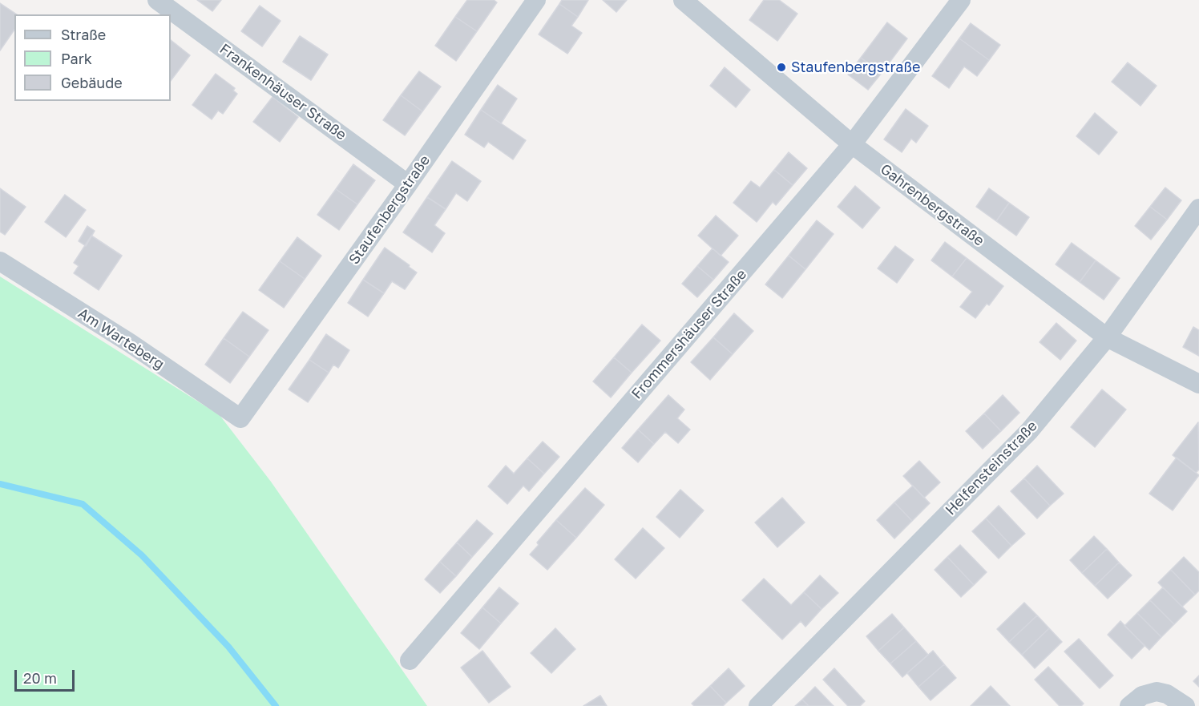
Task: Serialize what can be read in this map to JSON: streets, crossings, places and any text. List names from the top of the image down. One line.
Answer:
{"streets":{"street":["Frankenhäuser Straße","Gahrenbergstraße","Staufenbergstraße","Frommershäuser Straße","Am Warteberg","Helfensteinstraße"]},"crossings":[["Frankenhäuser Straße","Staufenbergstraße"],["Gahrenbergstraße","Frommershäuser Straße"],["Gahrenbergstraße","Helfensteinstraße"],["Staufenbergstraße","Am Warteberg"]],"places":["Staufenbergstraße"],"legend":["Straße","Park","Gebäude"],"scale_bar":"20 m"}
